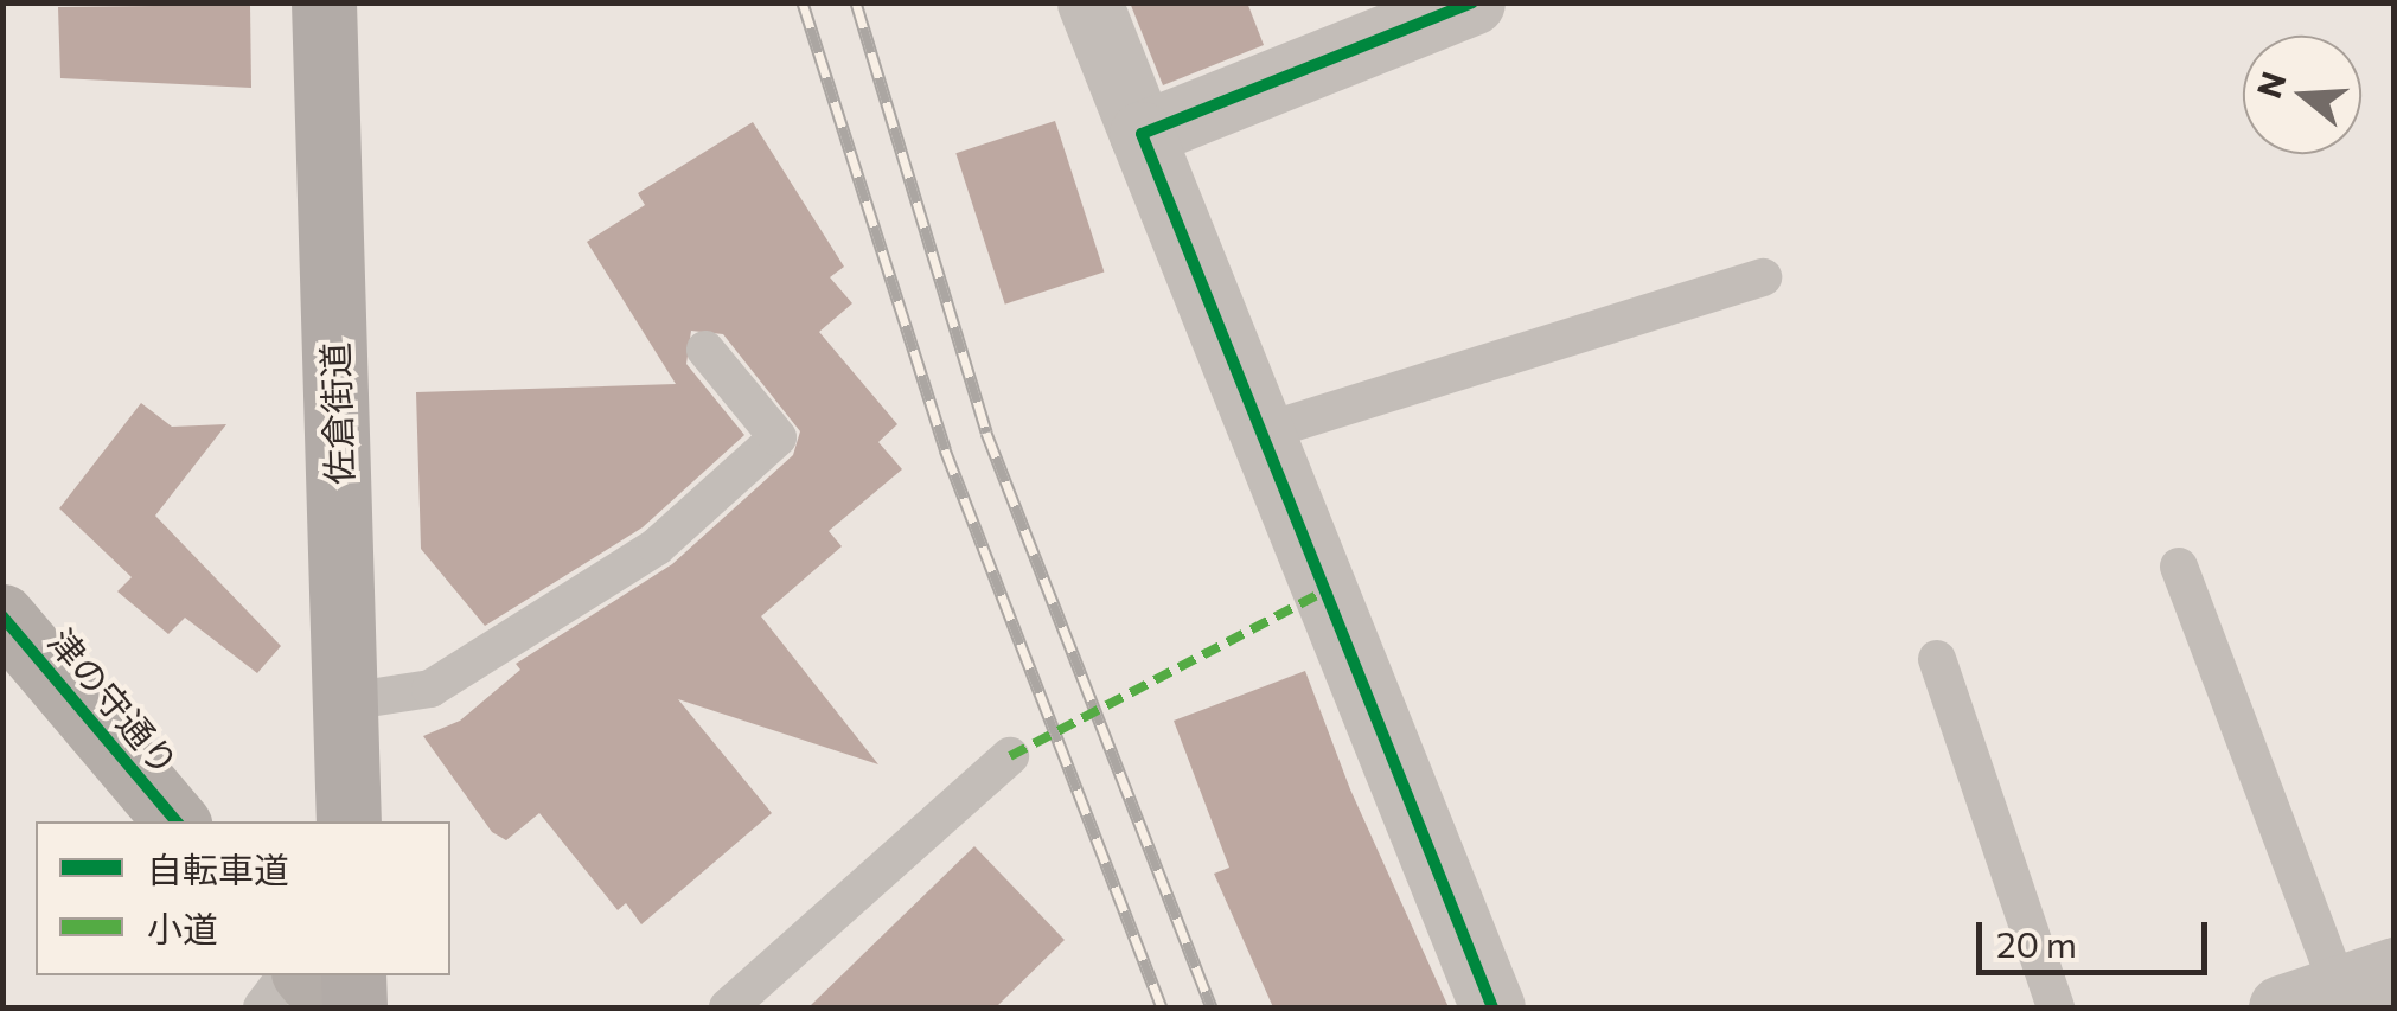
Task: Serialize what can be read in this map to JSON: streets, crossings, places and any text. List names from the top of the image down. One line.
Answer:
{"streets":{"main road":["佐倉街道"],"street":["津の守通り"]},"legend":["自転車道","小道"],"scale_bar":"20 m","north":"left"}
